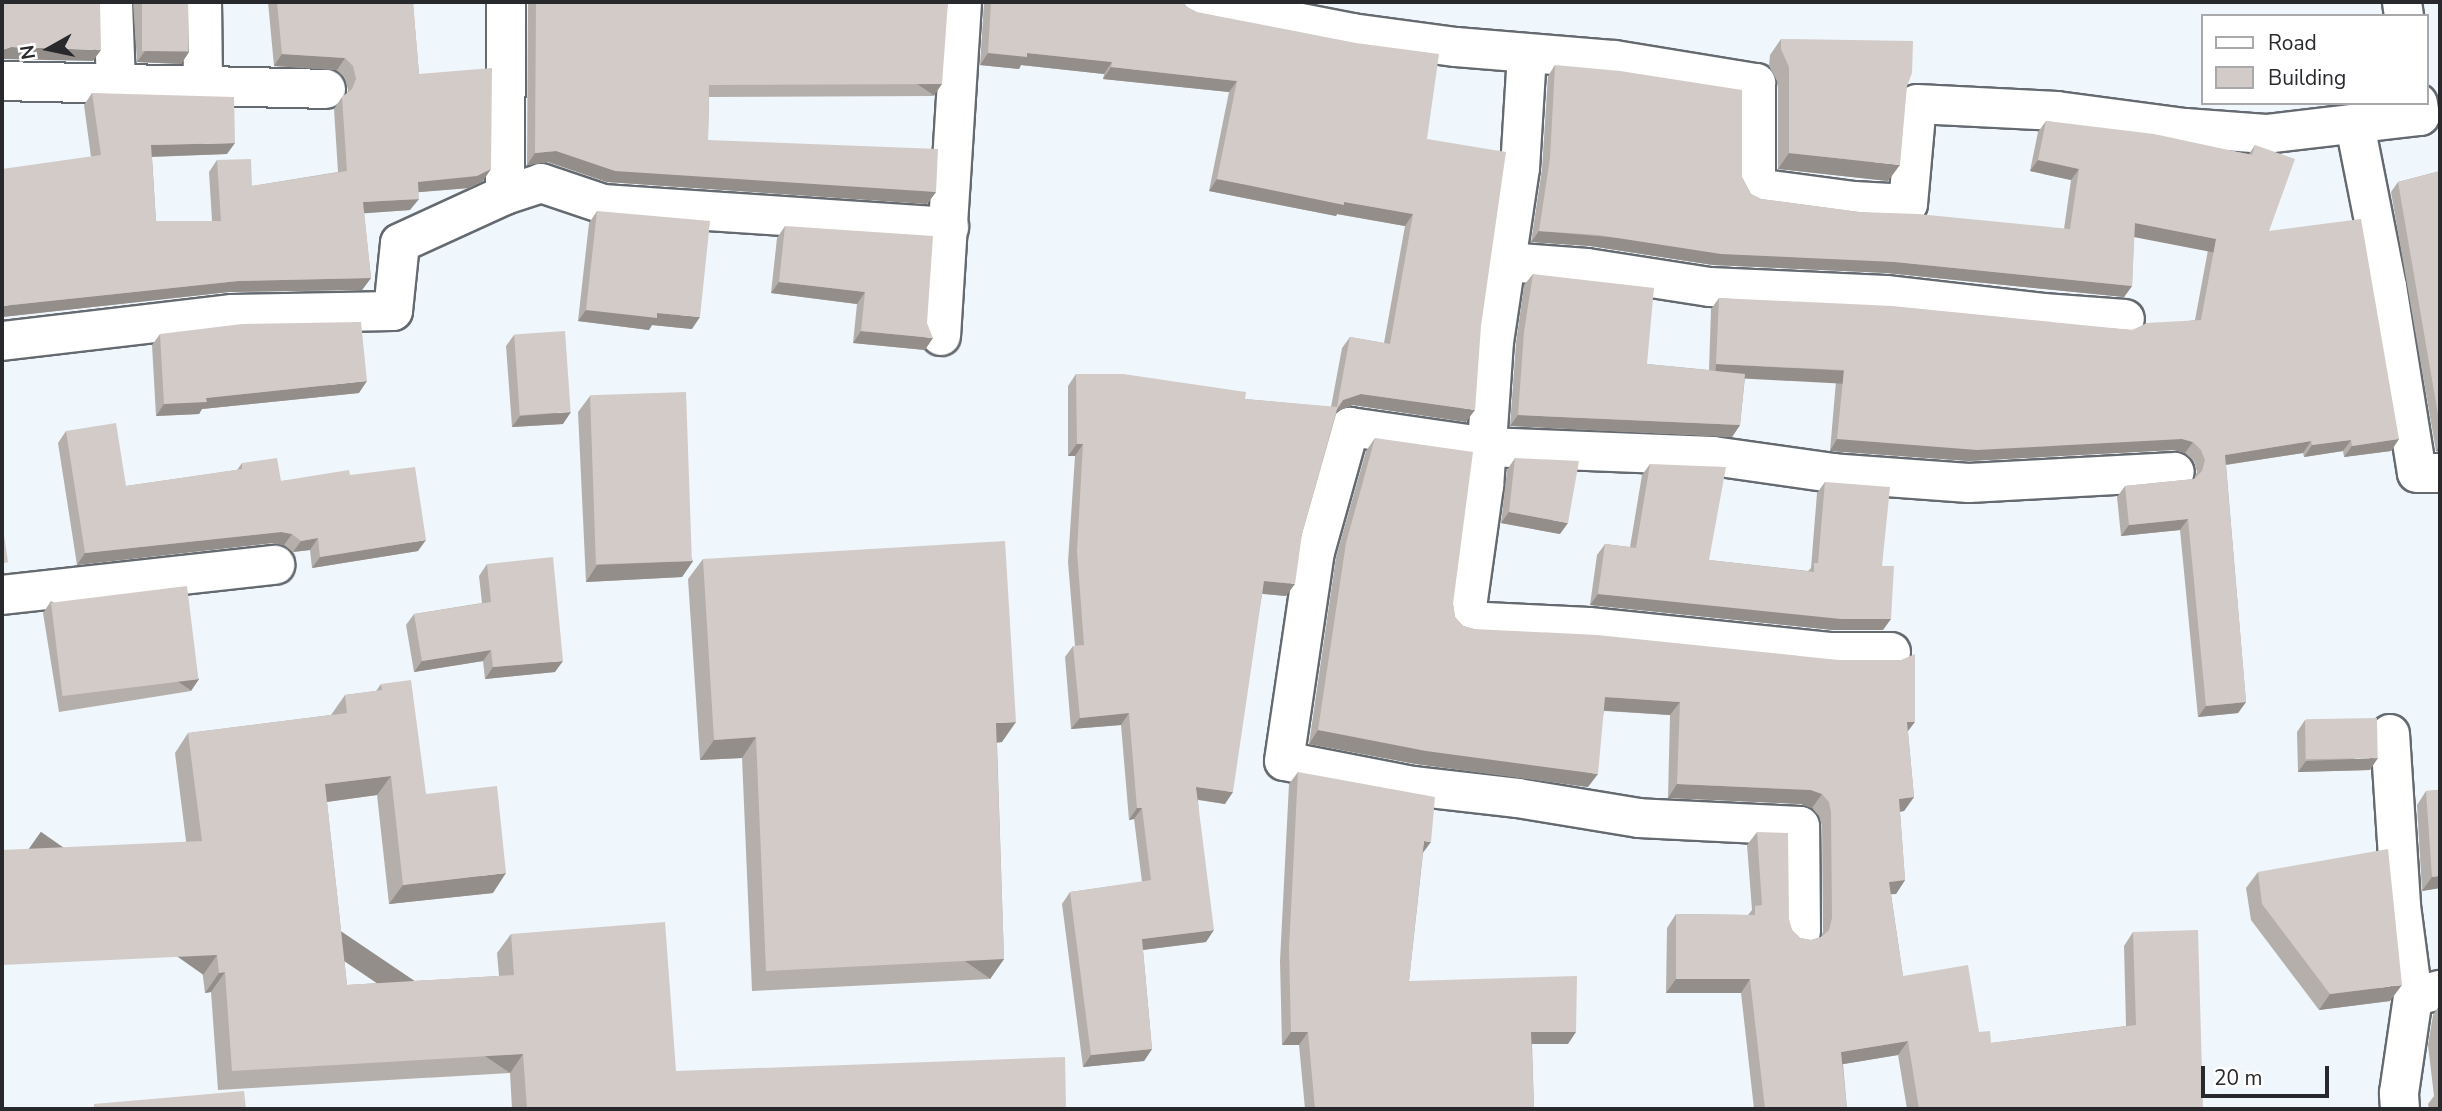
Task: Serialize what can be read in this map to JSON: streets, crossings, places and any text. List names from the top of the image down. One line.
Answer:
{"legend":["Road","Building"],"scale_bar":"20 m","north":"left"}
